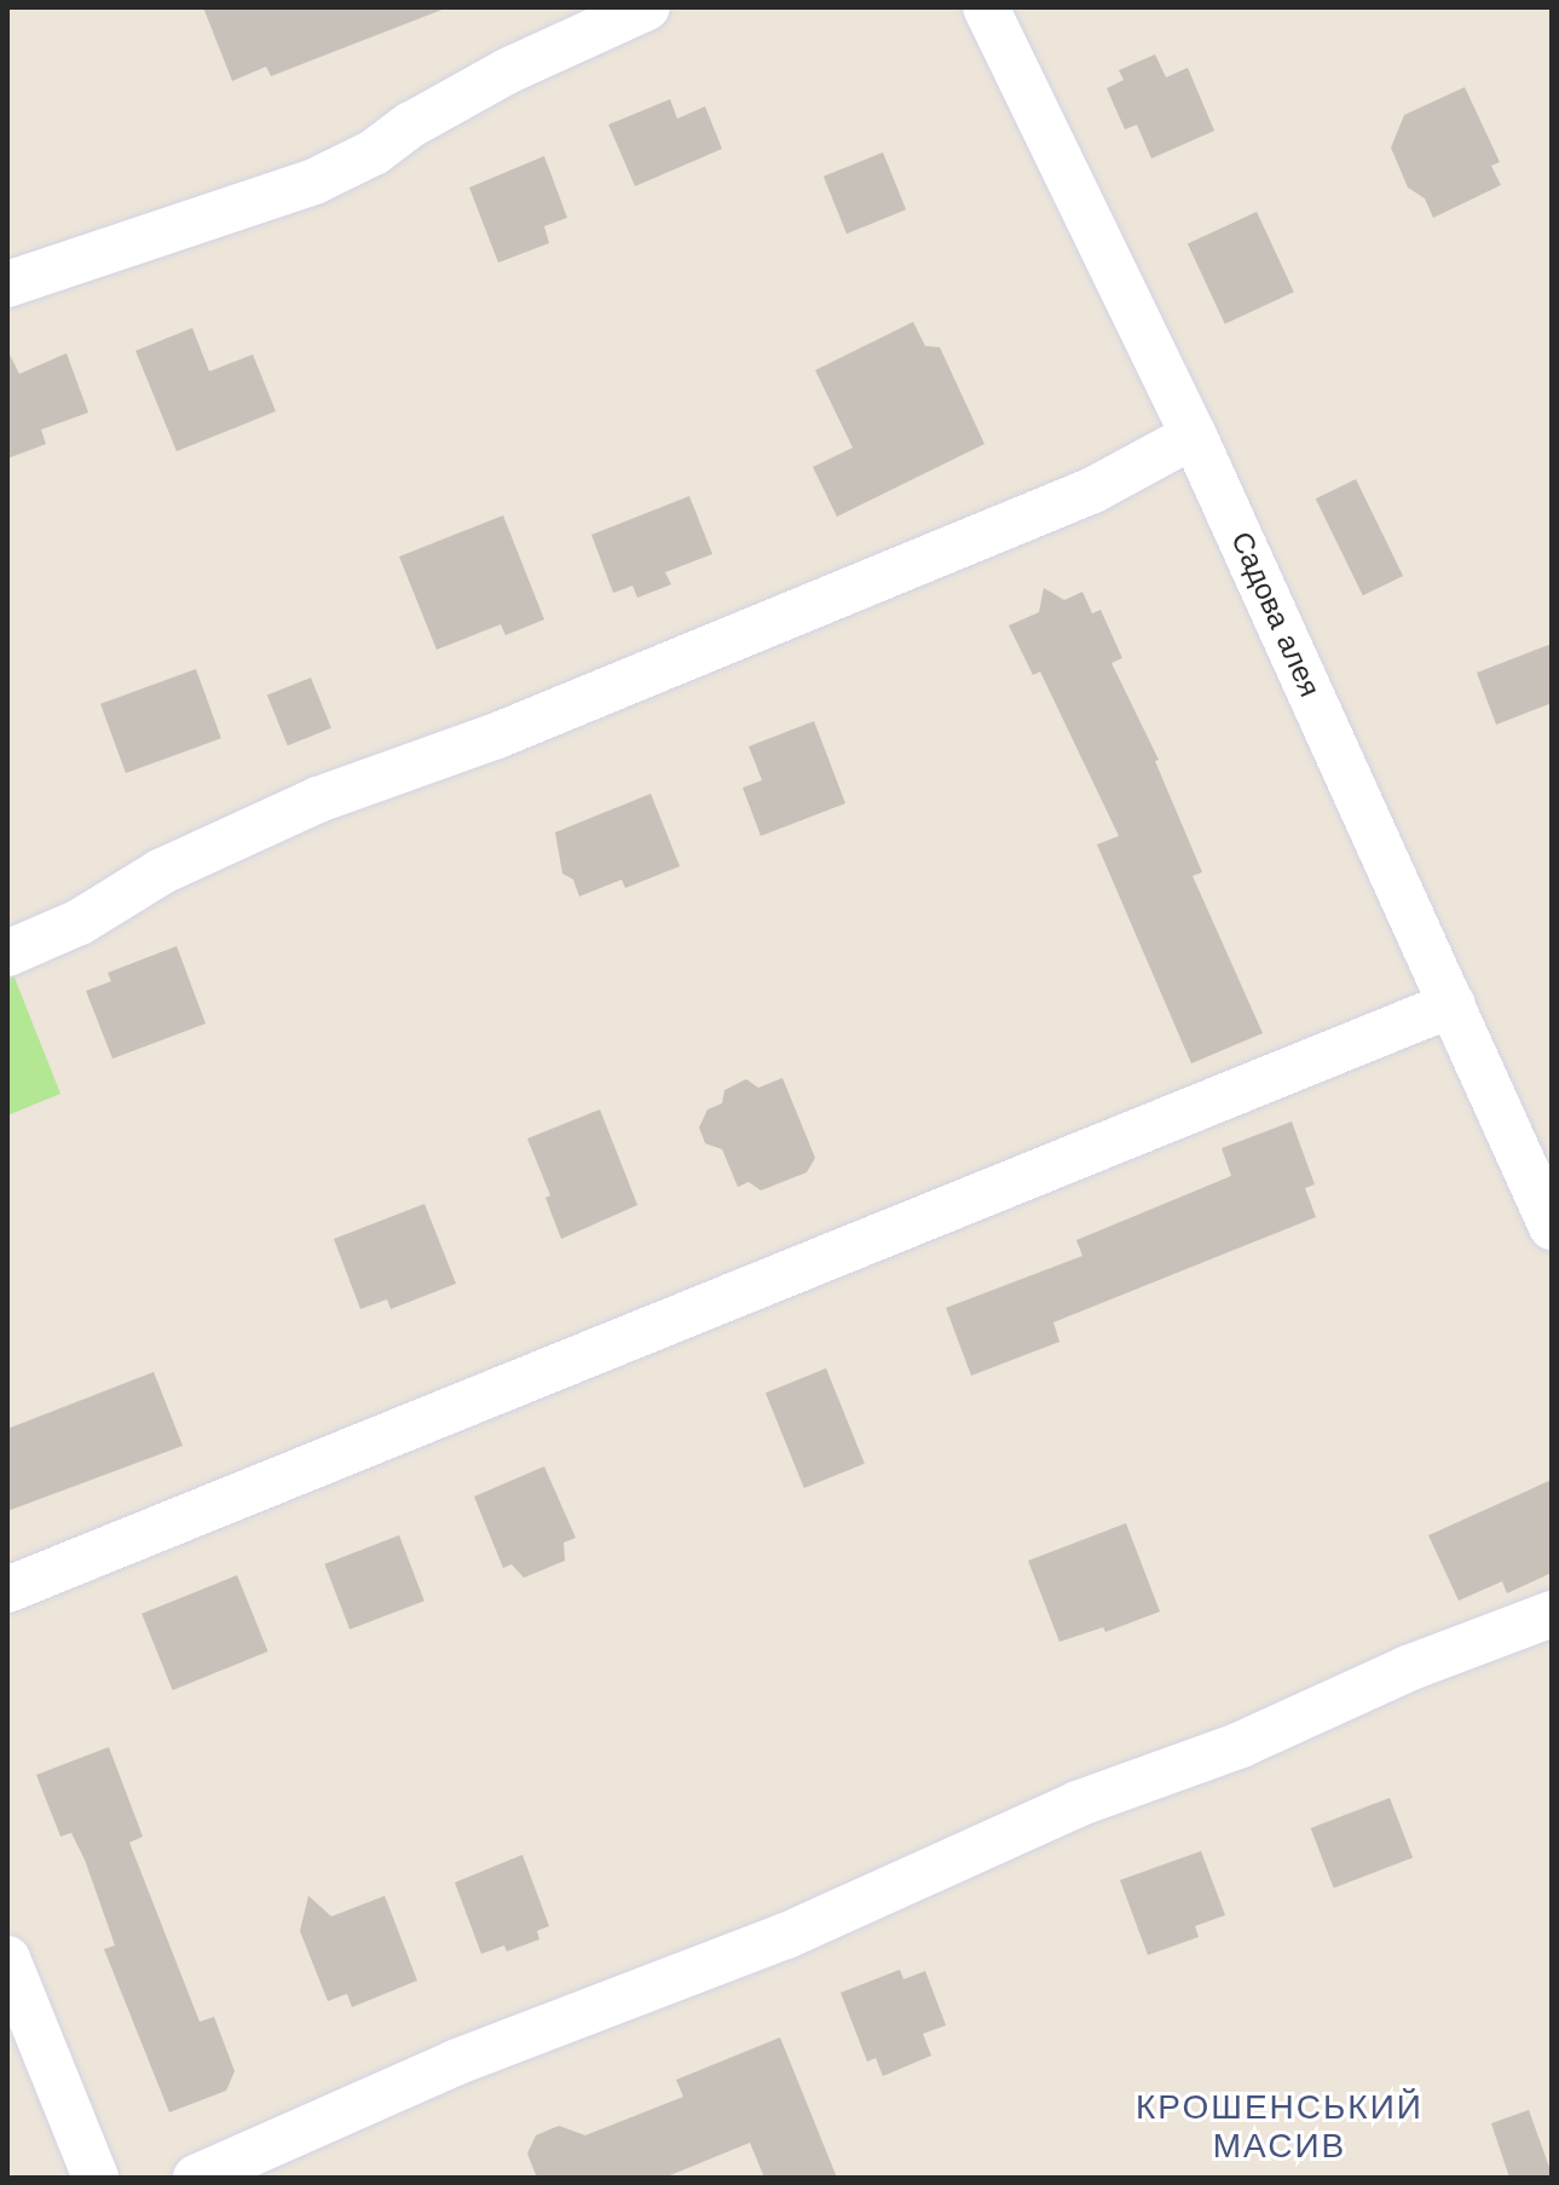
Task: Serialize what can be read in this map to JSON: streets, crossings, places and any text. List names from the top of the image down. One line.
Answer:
{"streets":{"street":["Садова алея"]},"districts":["КРОШЕНСЬКИЙ МАСИВ"]}
